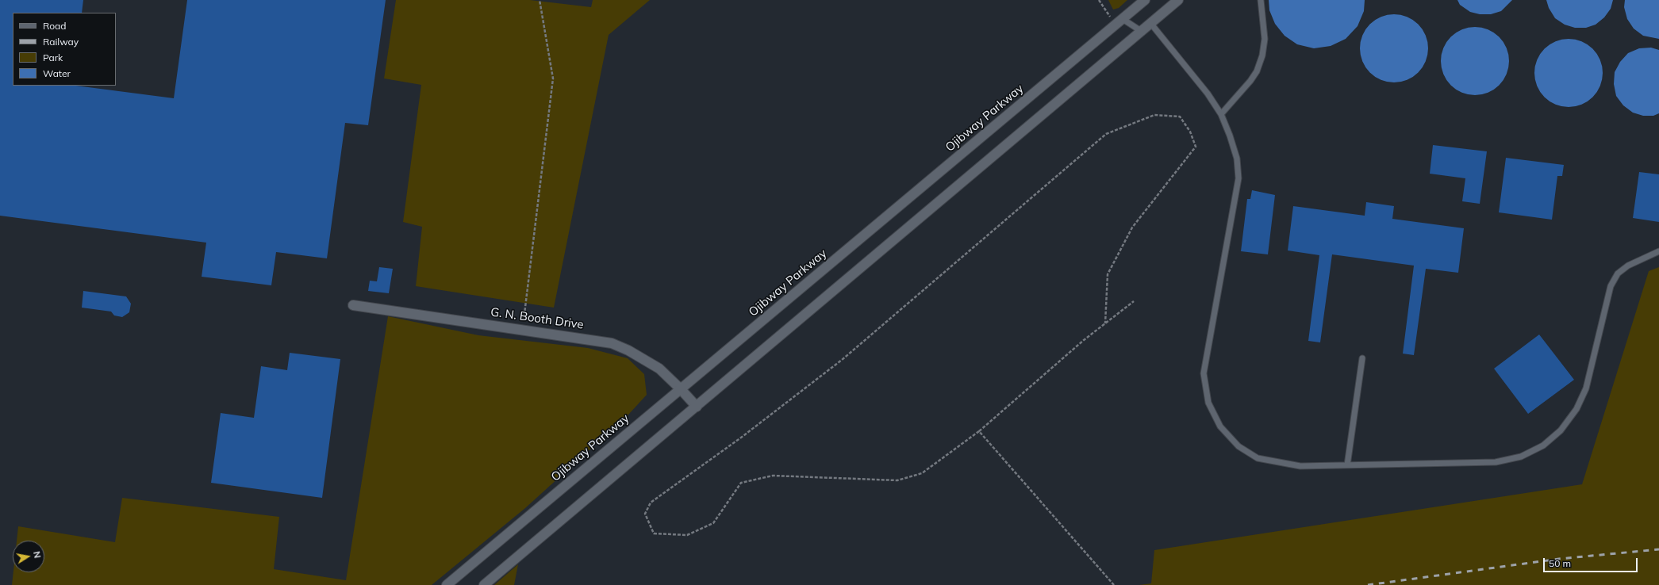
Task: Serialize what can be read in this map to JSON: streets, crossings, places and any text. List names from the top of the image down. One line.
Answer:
{"streets":{"main road":["Ojibway Parkway","G. N. Booth Drive"]},"crossings":[["Ojibway Parkway","G. N. Booth Drive"]],"legend":["Road","Railway","Park","Water"],"scale_bar":"50 m","north":"right"}
